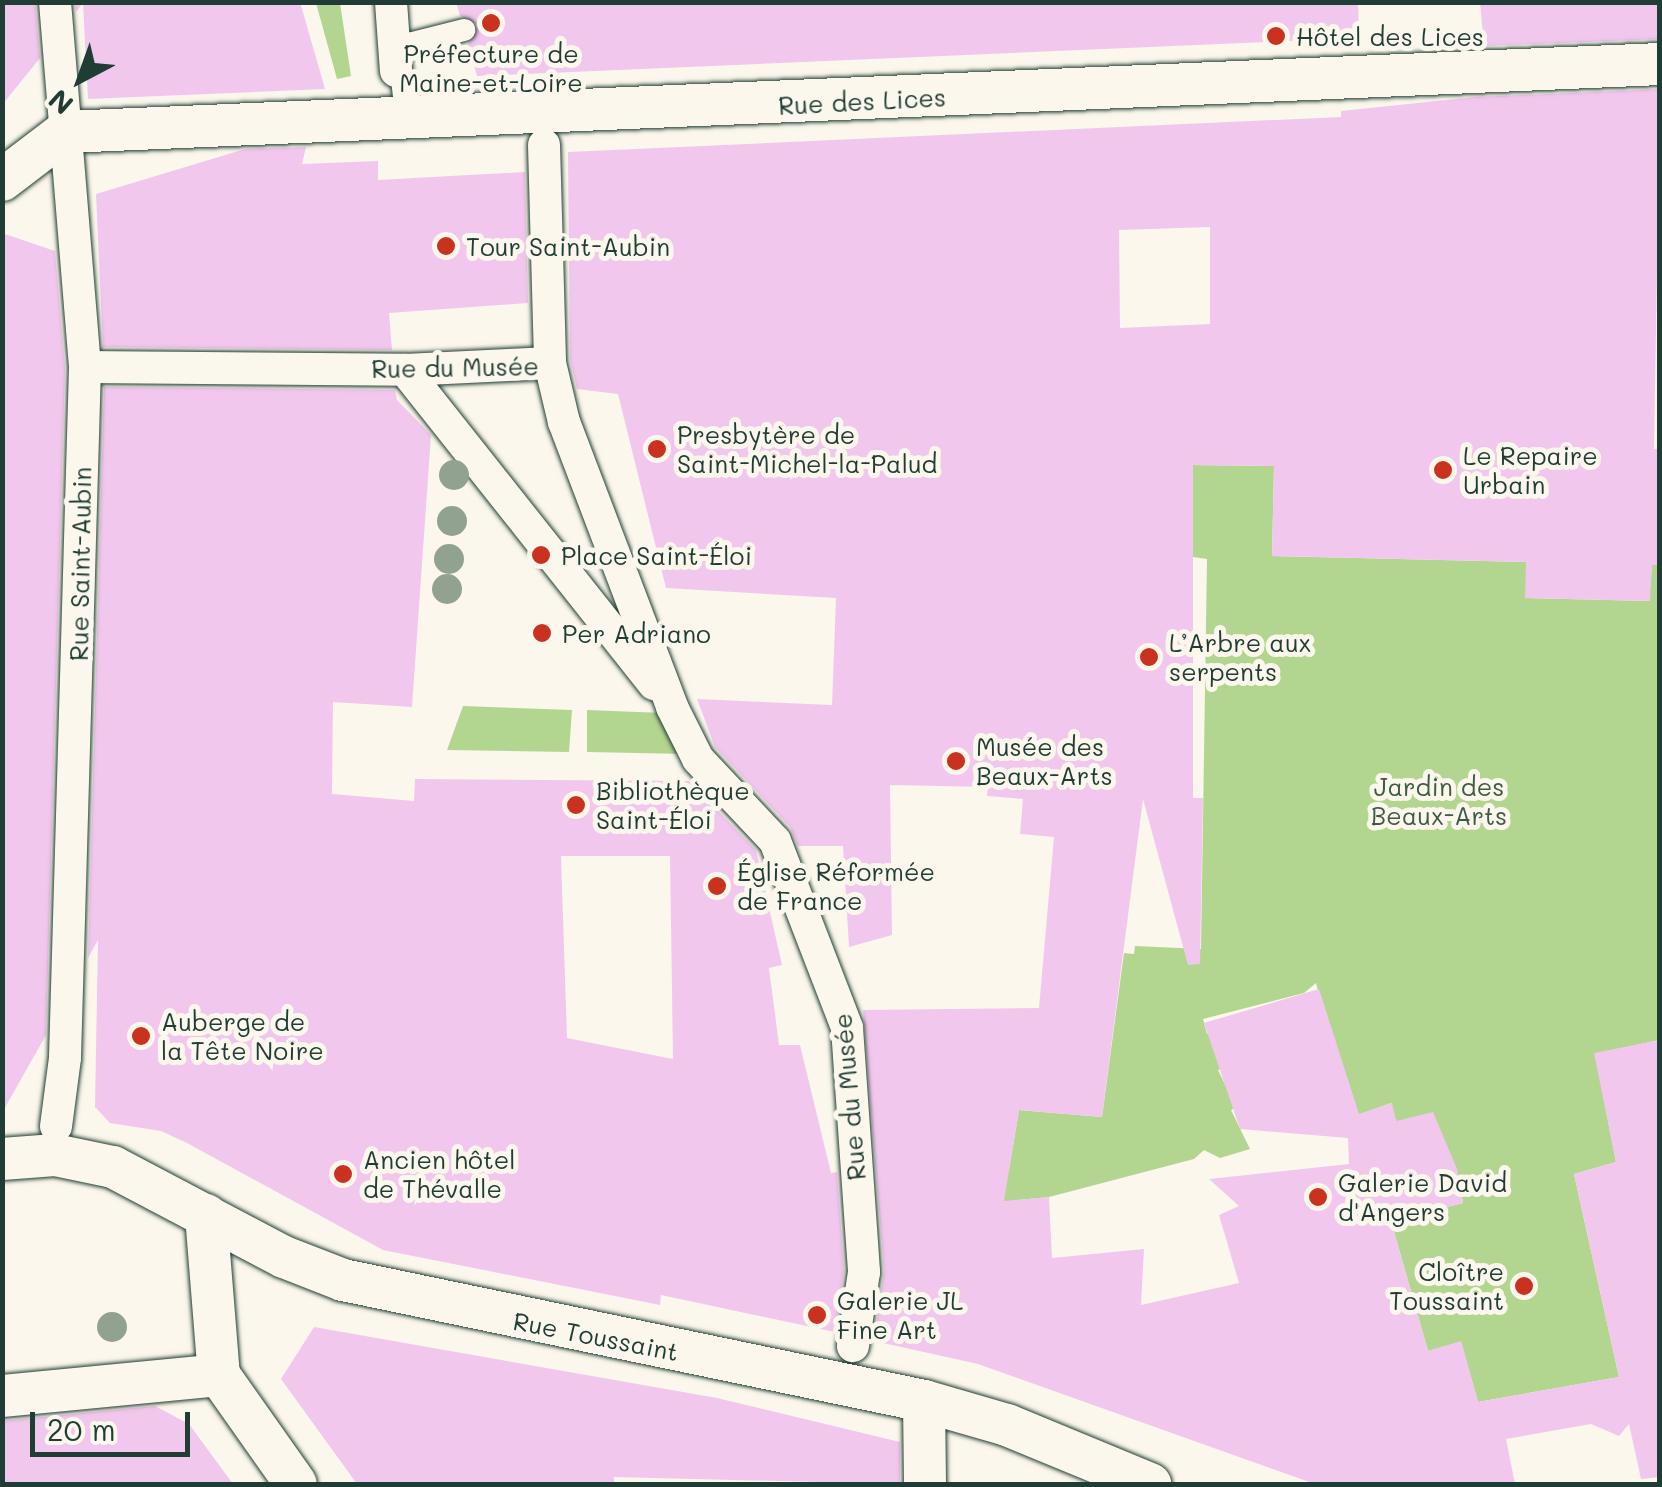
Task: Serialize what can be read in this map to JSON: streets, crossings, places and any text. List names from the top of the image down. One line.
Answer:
{"streets":{"street":["Rue des Lices","Rue du Musée","Rue Saint-Aubin","Rue Toussaint"]},"crossings":[["Rue des Lices","Rue Saint-Aubin"],["Rue du Musée","Rue Saint-Aubin"],["Rue Saint-Aubin","Rue Toussaint"]],"parks":["Jardin des Beaux-Arts"],"places":["Préfecture de Maine-et-Loire","Hôtel des Lices","Tour Saint-Aubin","Presbytère de Saint-Michel-la-Palud","Le Repaire Urbain","Place Saint-Éloi","Per Adriano","L’Arbre aux serpents","Musée des Beaux-Arts","Bibliothèque Saint-Éloi","Église Réformée de France","Auberge de la Tête Noire","Ancien hôtel de Thévalle","Galerie David d'Angers","Cloître Toussaint","Galerie JL Fine Art"],"scale_bar":"20 m","north":"bottom left"}
